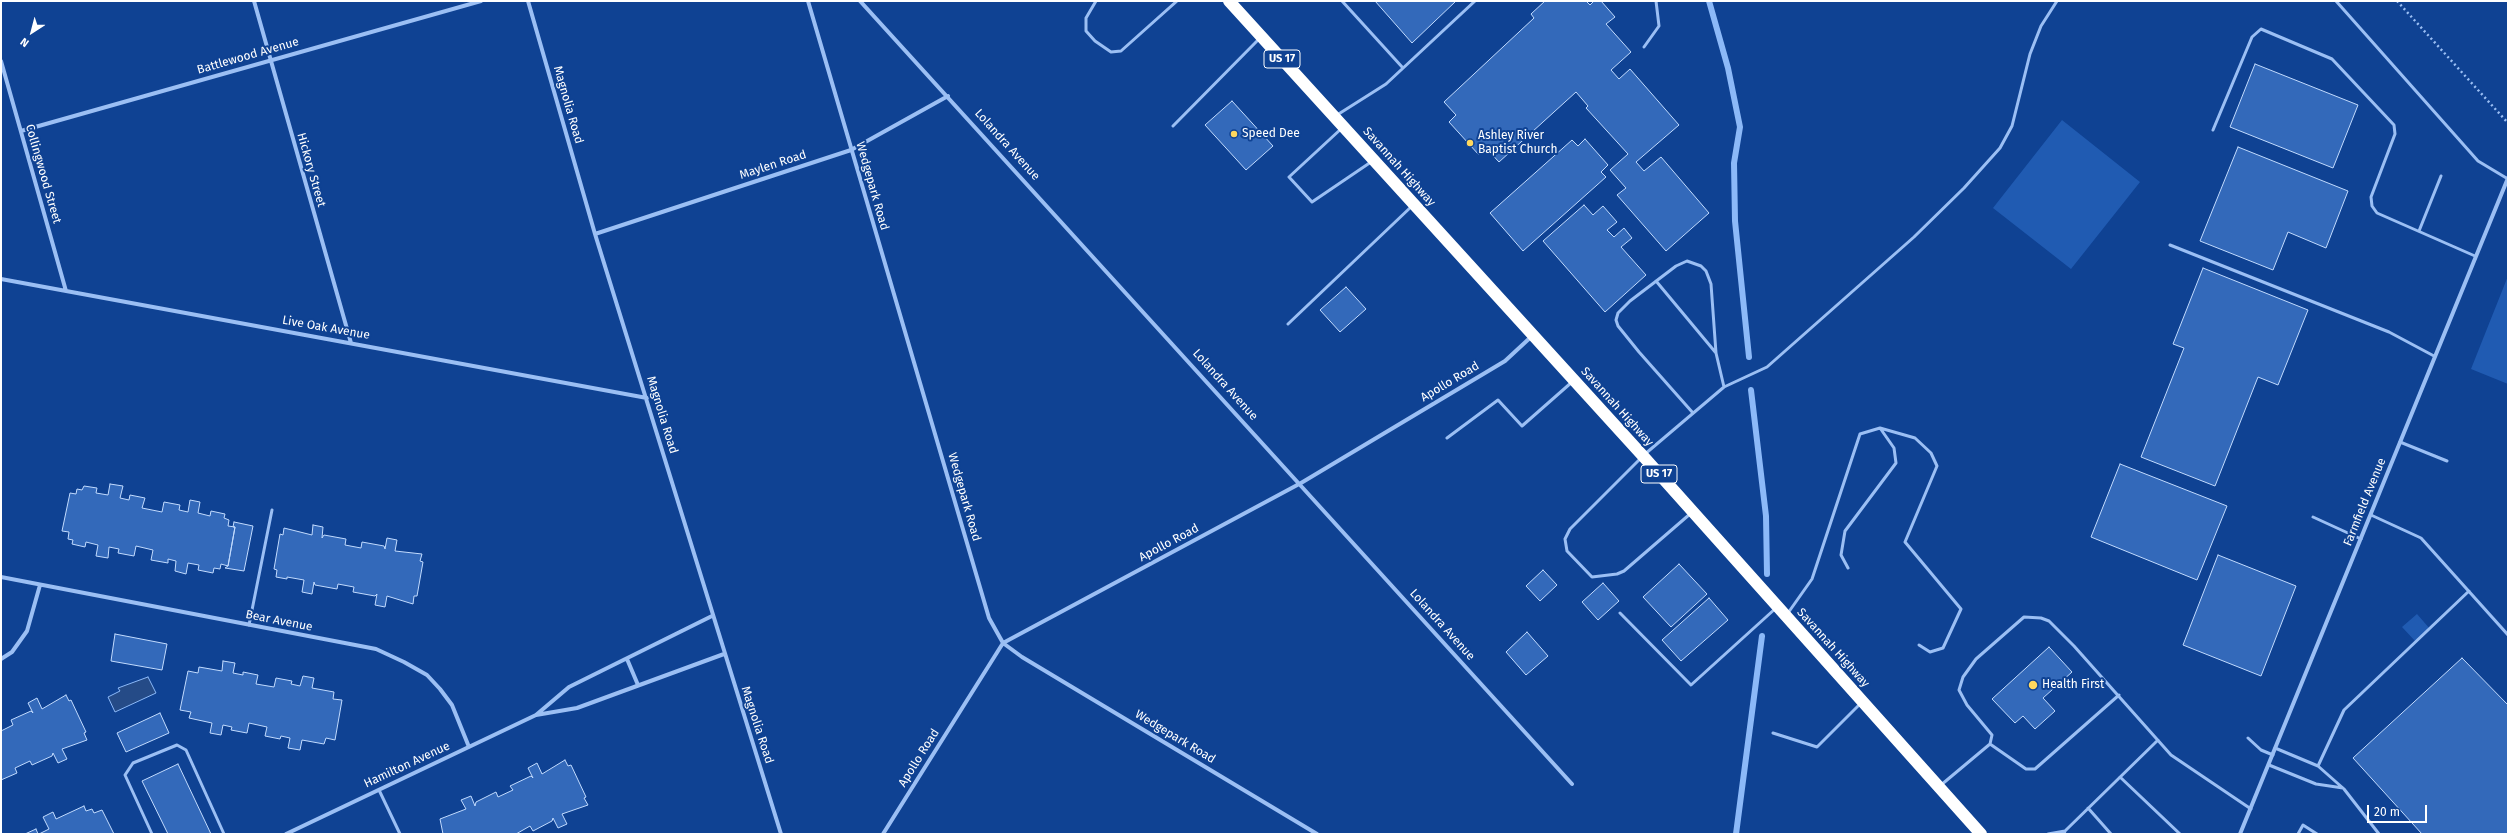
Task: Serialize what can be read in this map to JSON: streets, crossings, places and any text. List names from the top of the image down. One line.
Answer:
{"streets":{"highway":["US 17","Savannah Highway"],"street":["Battlewood Avenue","Magnolia Road","Lolandra Avenue","Maylen Road","Hickory Street","Collingwood Street","Wedgepark Road","Live Oak Avenue","Apollo Road","Farmfield Avenue","Bear Avenue","Hamilton Avenue"]},"crossings":[["Battlewood Avenue","Hickory Street"],["Battlewood Avenue","Collingwood Street"],["Magnolia Road","Maylen Road"],["Magnolia Road","Live Oak Avenue"],["Magnolia Road","Hamilton Avenue"],["Lolandra Avenue","Maylen Road"],["Lolandra Avenue","Apollo Road"],["Maylen Road","Wedgepark Road"],["Savannah Highway","Apollo Road"],["Hickory Street","Live Oak Avenue"],["Collingwood Street","Live Oak Avenue"],["Wedgepark Road","Apollo Road"],["Bear Avenue","Hamilton Avenue"]],"places":["Speed Dee","Ashley River Baptist Church","Health First"],"scale_bar":"20 m","north":"bottom left"}
